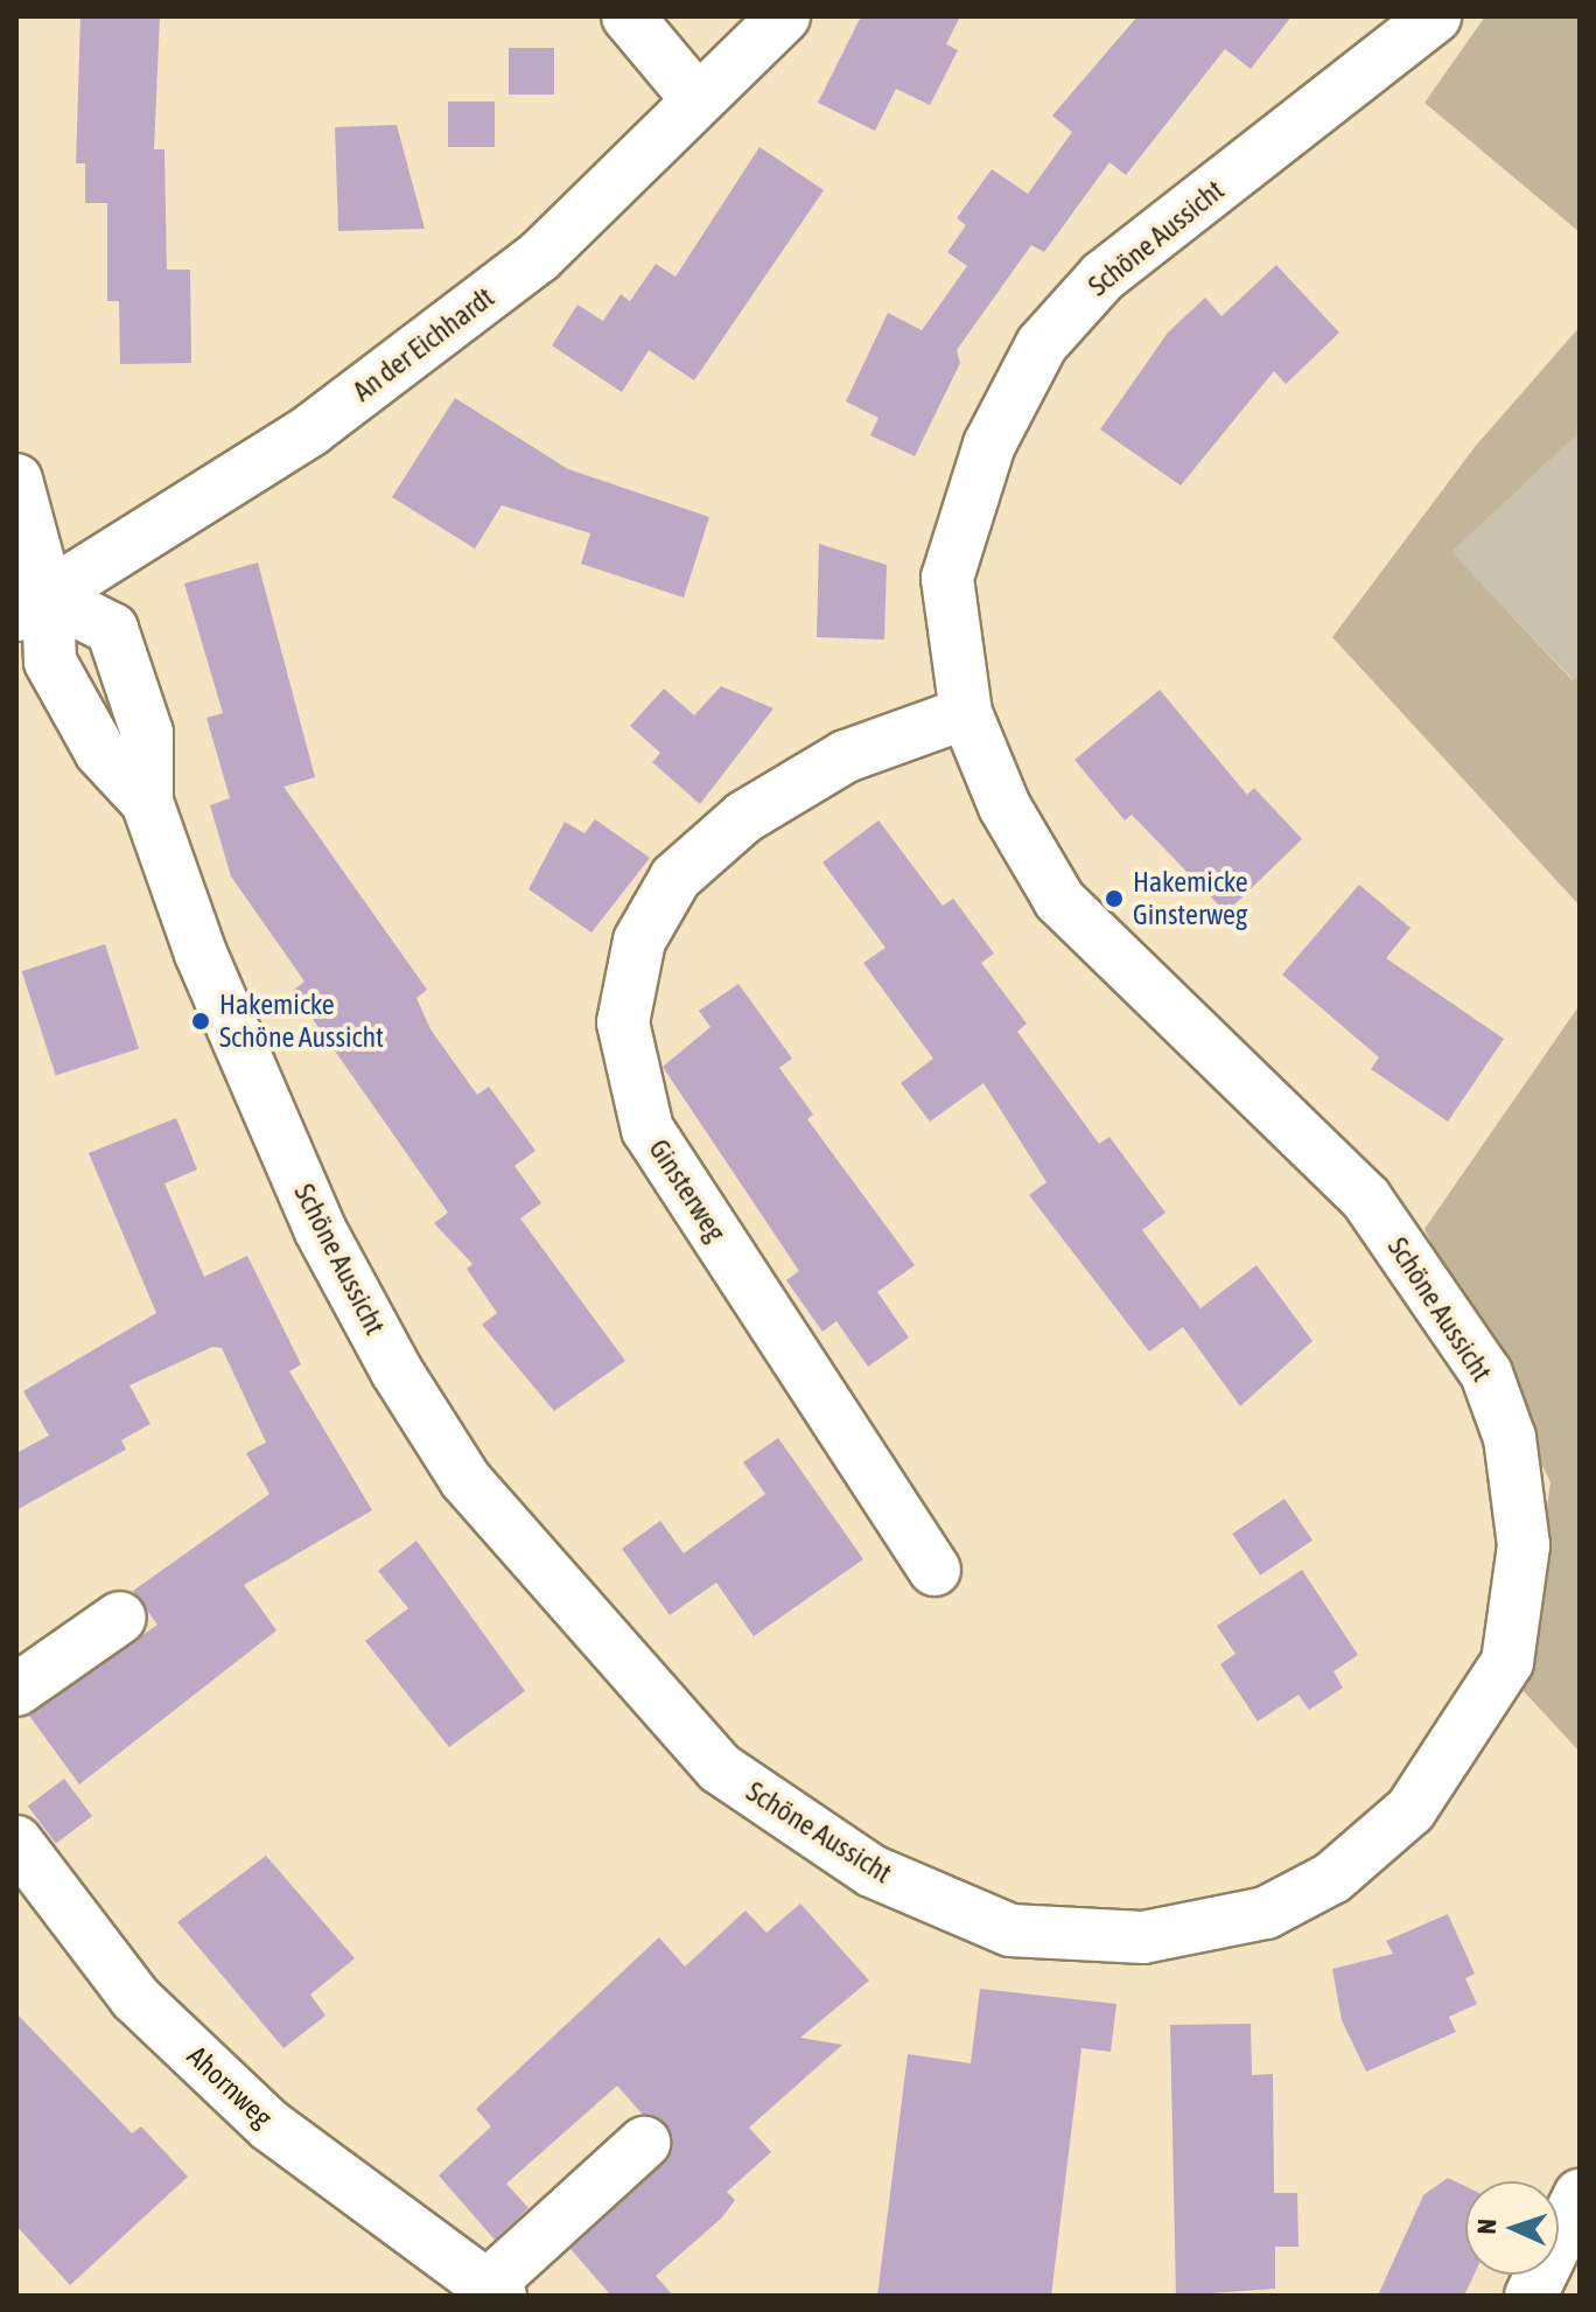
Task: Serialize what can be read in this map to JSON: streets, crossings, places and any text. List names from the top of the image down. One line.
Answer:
{"streets":{"street":["Schöne Aussicht","An der Eichhardt","Ginsterweg","Ahornweg"]},"crossings":[["Schöne Aussicht","An der Eichhardt"],["Schöne Aussicht","Ginsterweg"]],"places":["Hakemicke Ginsterweg","Hakemicke Schöne Aussicht"],"north":"left"}
